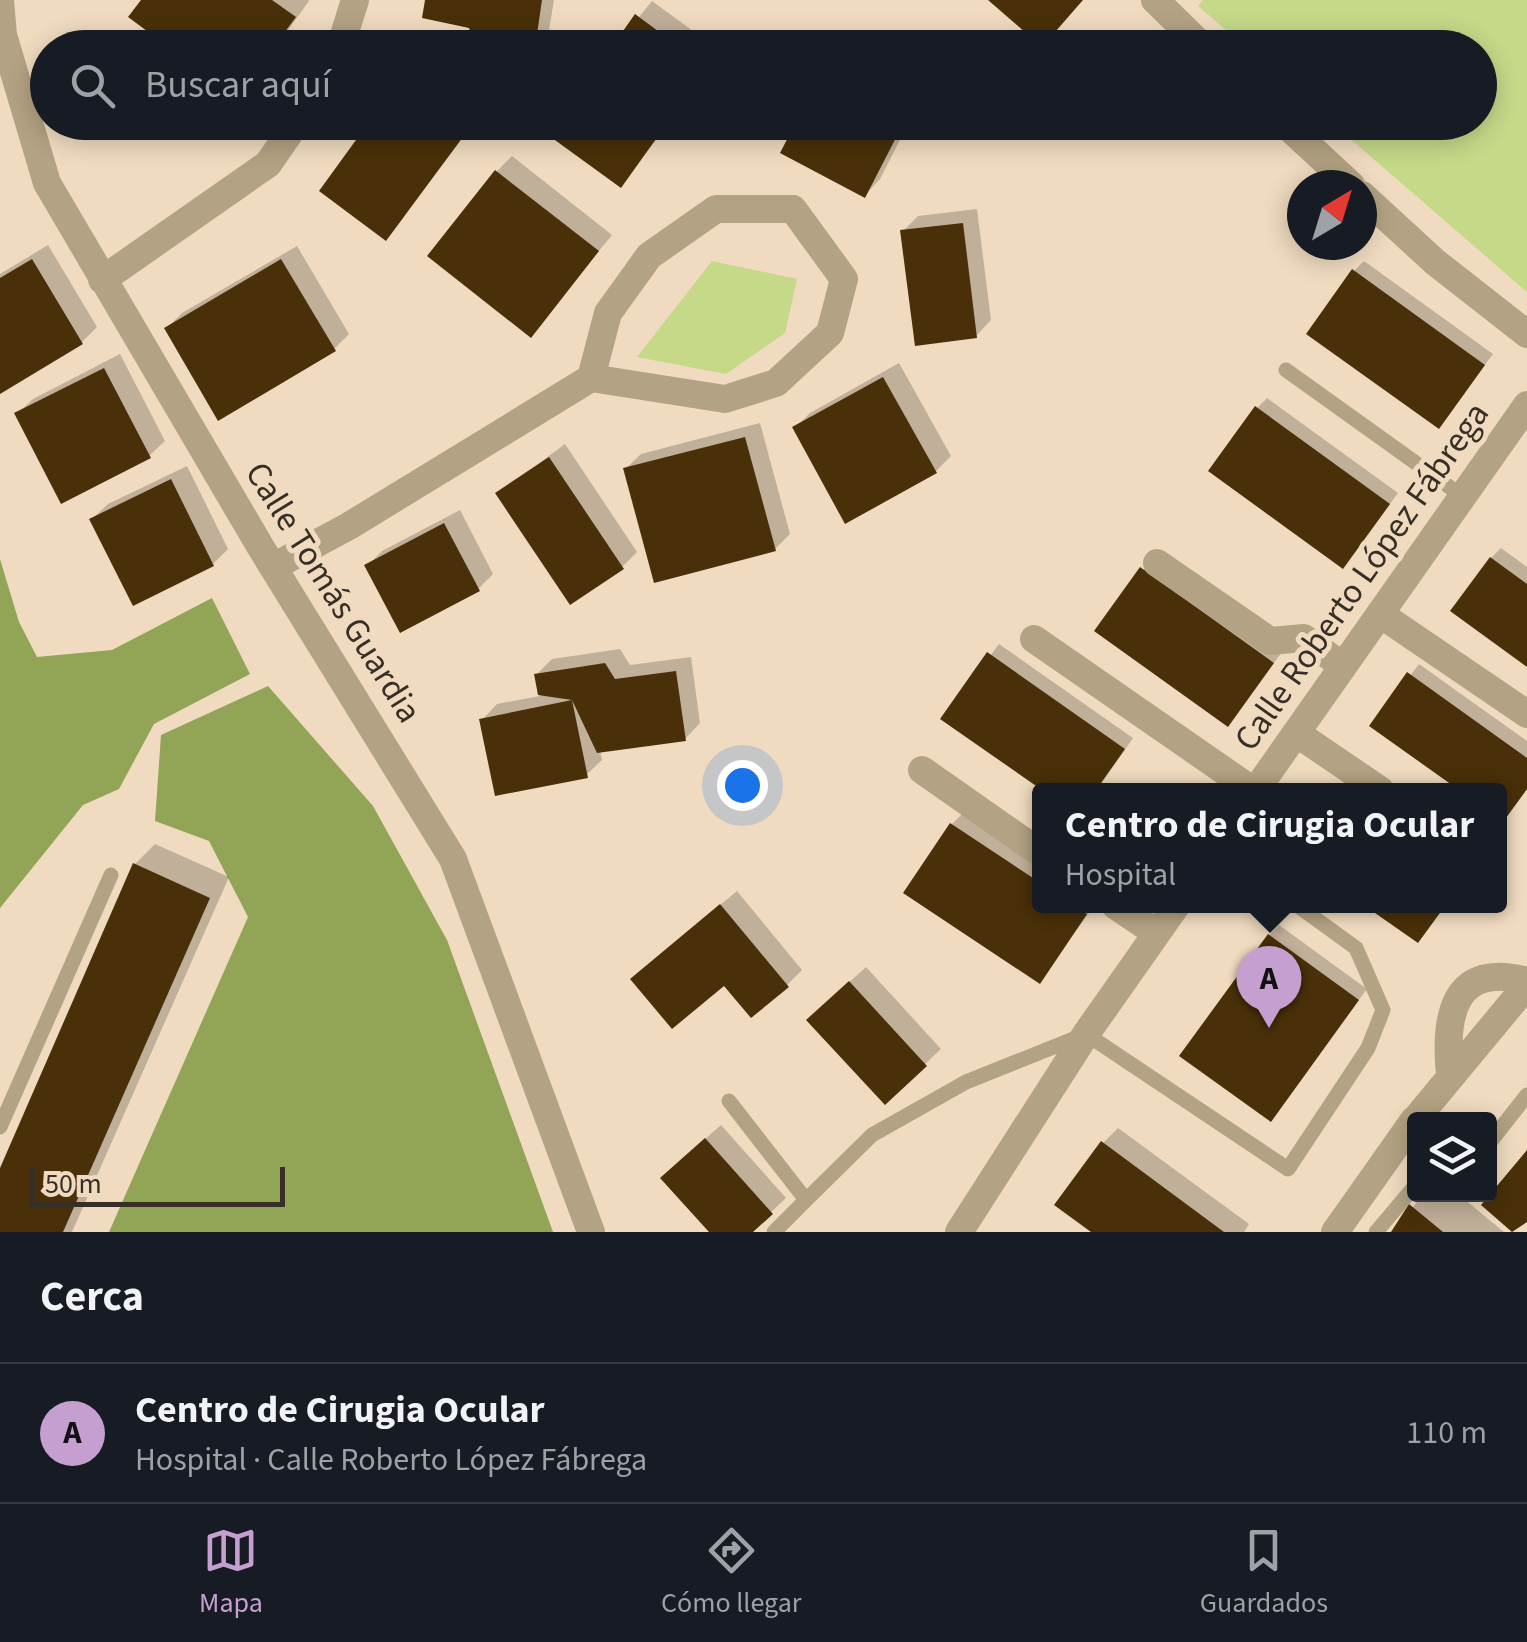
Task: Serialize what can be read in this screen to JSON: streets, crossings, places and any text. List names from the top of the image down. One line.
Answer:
{"streets":{"street":["Calle Roberto López Fábrega","Calle Tomás Guardia"]},"scale_bar":"50 m","north":"top right","page":{"search":"Buscar aquí","popup":["Centro de Cirugia Ocular","Hospital"],"pins":"A","scale":"50 m","heading":"Cerca","list":[{"mark":"A","name":"Centro de Cirugia Ocular","note":"Hospital · Calle Roberto López Fábrega","value":"110 m"}],"nav":["Mapa","Cómo llegar","Guardados"]}}
